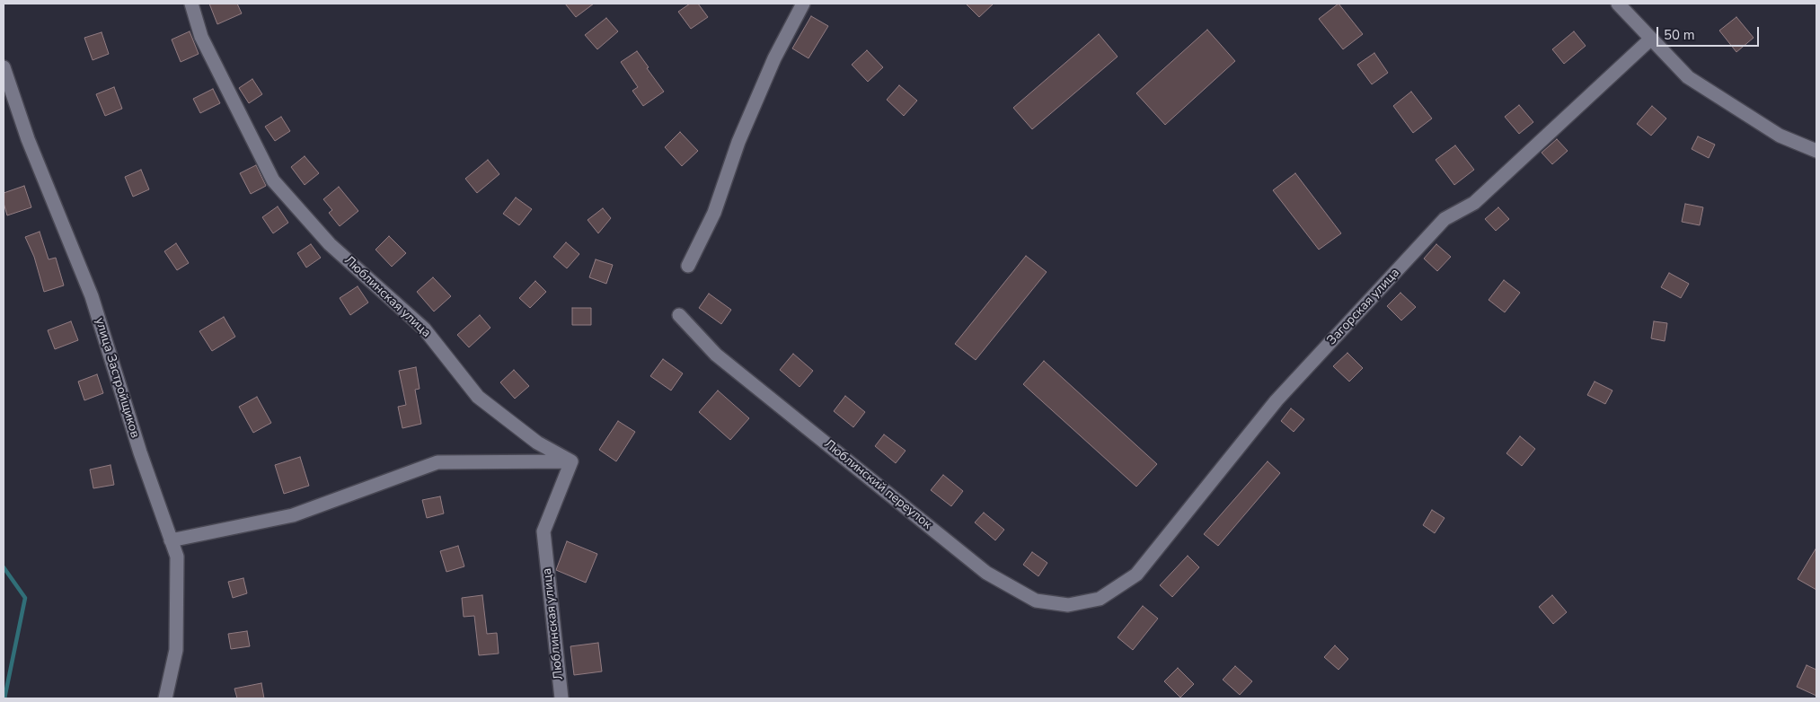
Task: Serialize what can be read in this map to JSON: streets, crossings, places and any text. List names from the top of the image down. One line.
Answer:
{"streets":{"street":["Люблинская улица","Загорская улица","улица Застройщиков","Люблинский переулок"]},"crossings":[["Загорская улица","Люблинский переулок"]],"scale_bar":"50 m"}
